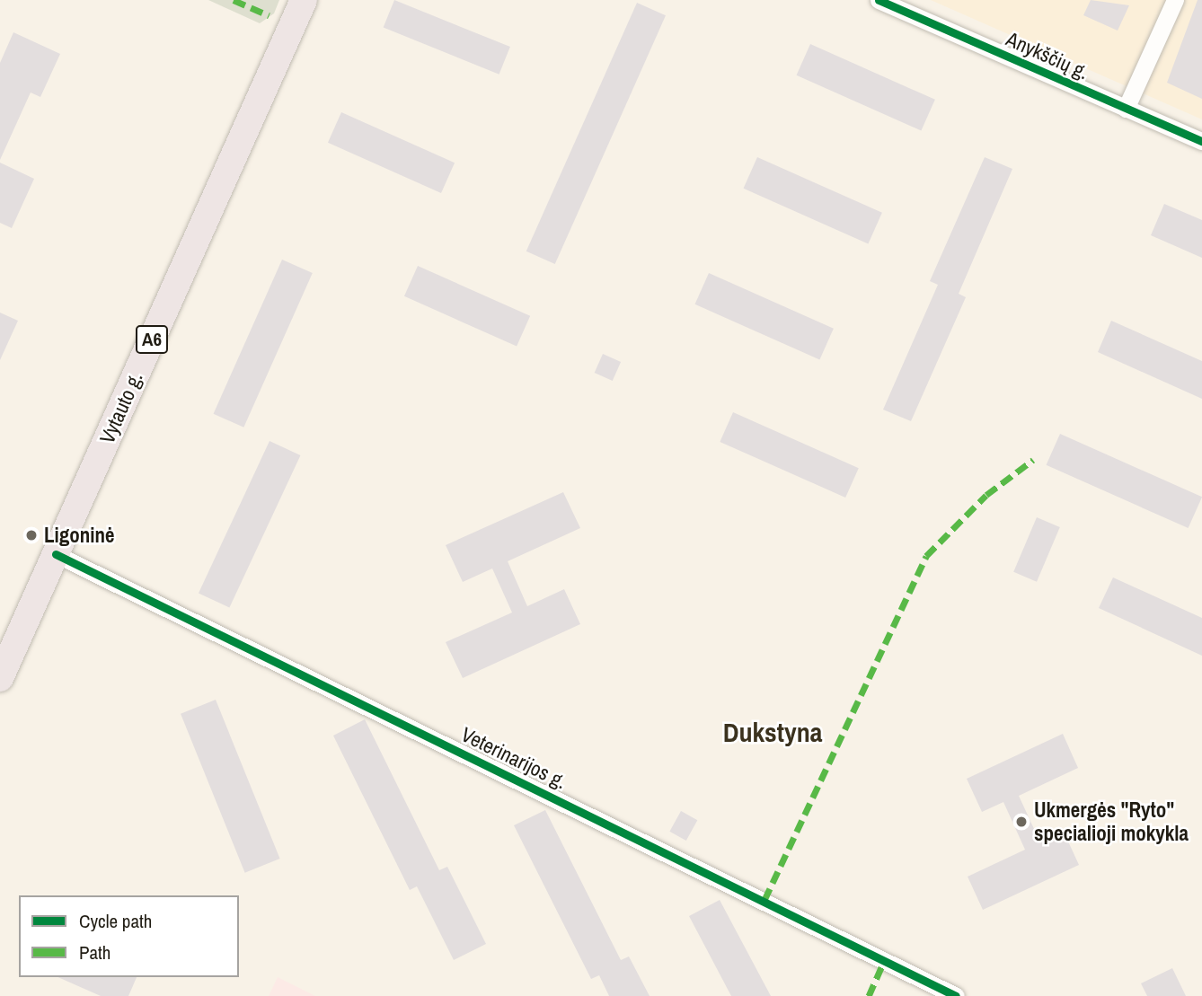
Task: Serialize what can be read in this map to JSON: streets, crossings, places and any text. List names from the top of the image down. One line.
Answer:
{"streets":{"main road":["A6","Vytauto g."],"street":["Anykščių g.","Veterinarijos g."]},"crossings":[["Vytauto g.","Veterinarijos g."]],"districts":["Dukstyna"],"places":["Ligoninė","Ukmergės \"Ryto\" specialioji mokykla"],"legend":["Cycle path","Path"]}
